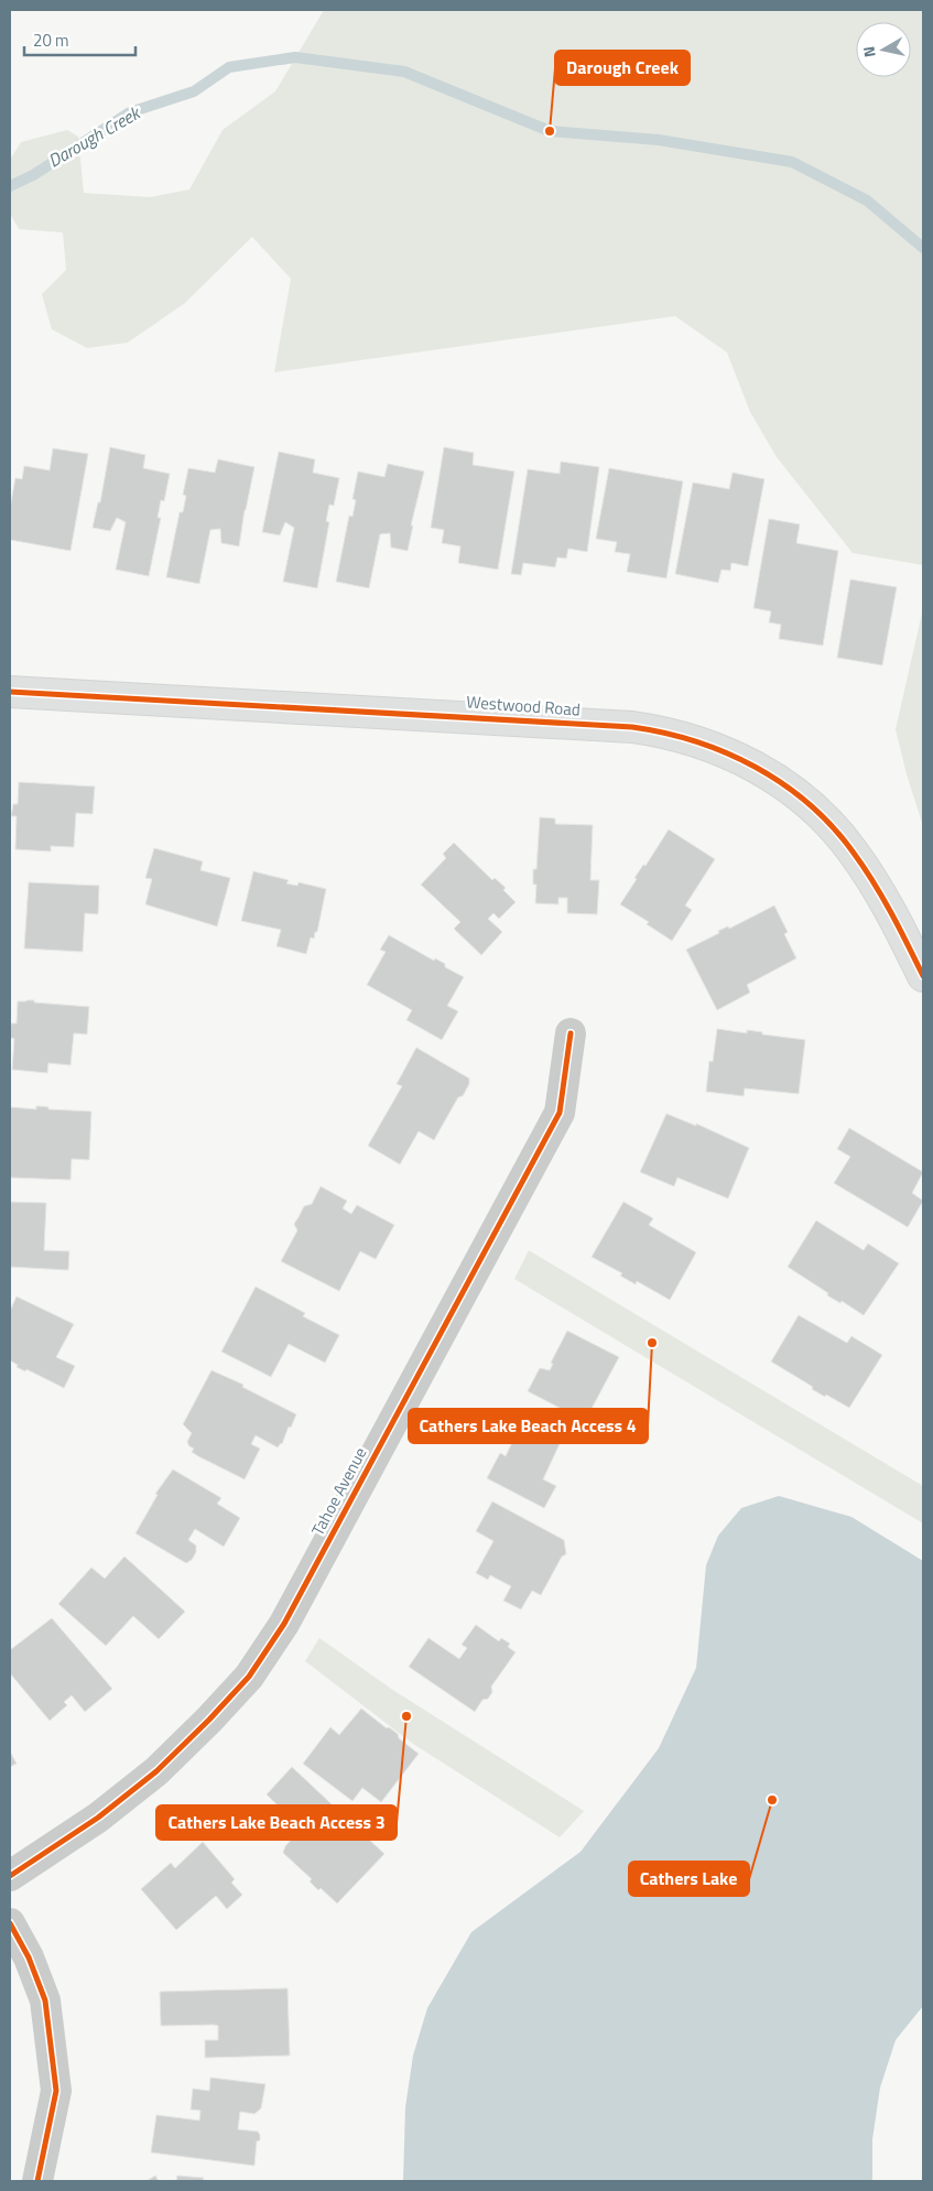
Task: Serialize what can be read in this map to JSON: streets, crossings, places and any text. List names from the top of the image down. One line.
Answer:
{"streets":{"street":["Westwood Road","Tahoe Avenue"]},"water":["Darough Creek"],"places":["Darough Creek","Cathers Lake Beach Access 4","Cathers Lake Beach Access 3","Cathers Lake"],"scale_bar":"20 m","north":"left"}
